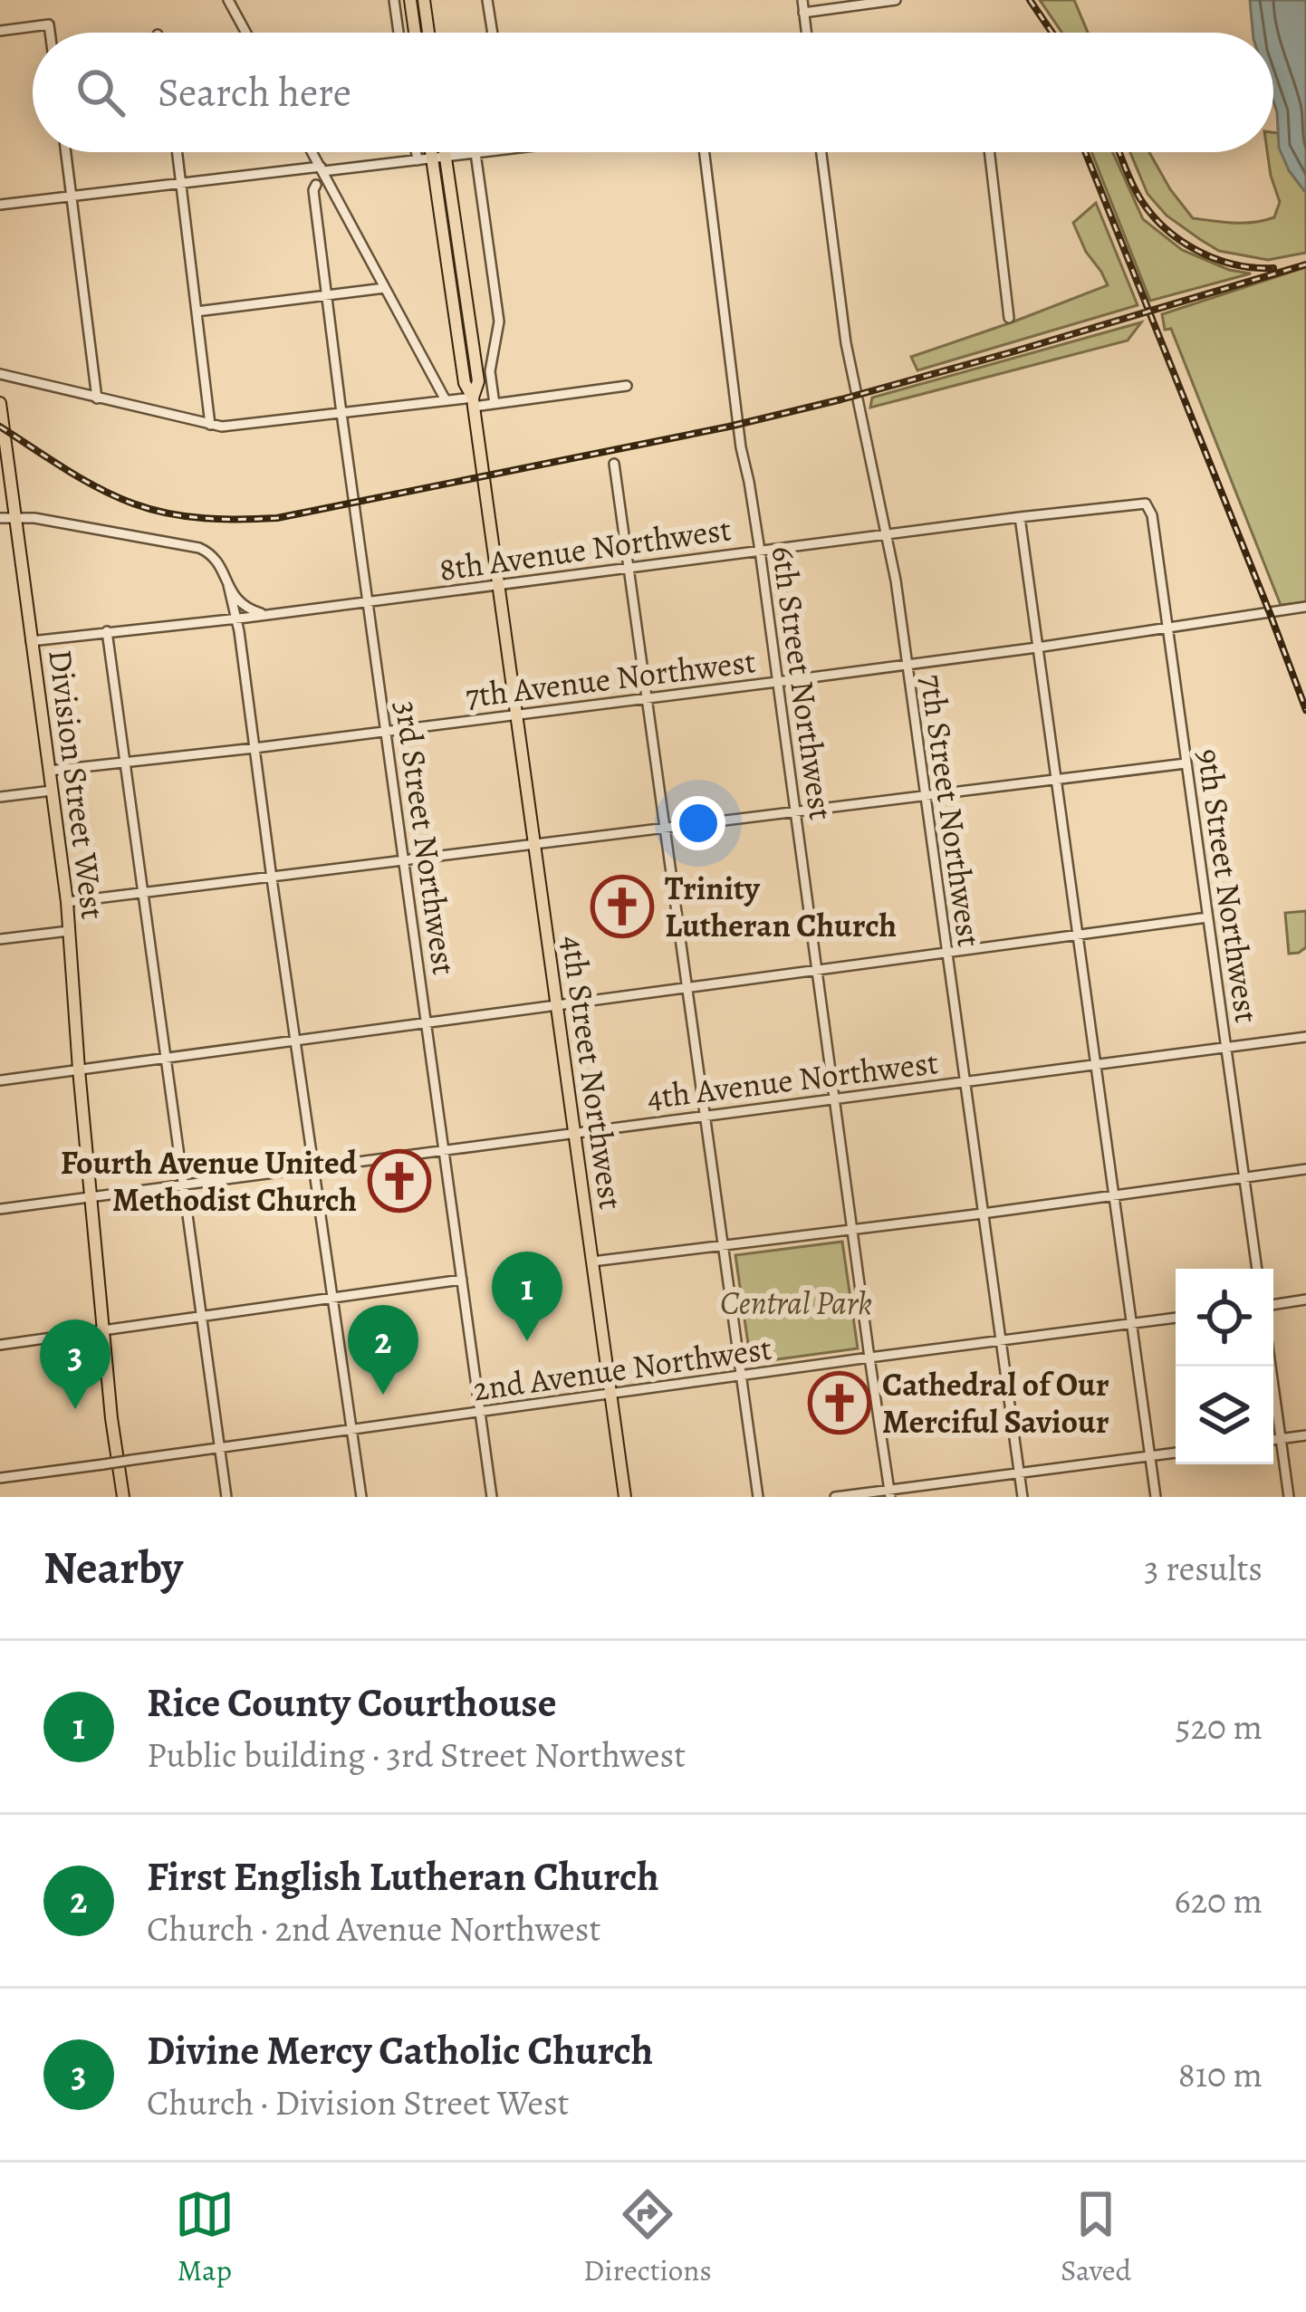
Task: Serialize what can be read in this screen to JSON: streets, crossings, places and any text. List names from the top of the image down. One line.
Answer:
{"streets":{"main road":["Division Street West","4th Street Northwest"],"street":["8th Avenue Northwest","7th Avenue Northwest","6th Street Northwest","7th Street Northwest","3rd Street Northwest","9th Street Northwest","4th Avenue Northwest","2nd Avenue Northwest"]},"crossings":[["8th Avenue Northwest","6th Street Northwest"],["8th Avenue Northwest","Division Street West"],["8th Avenue Northwest","7th Street Northwest"],["8th Avenue Northwest","3rd Street Northwest"],["8th Avenue Northwest","9th Street Northwest"],["8th Avenue Northwest","4th Street Northwest"],["7th Avenue Northwest","6th Street Northwest"],["7th Avenue Northwest","Division Street West"],["7th Avenue Northwest","7th Street Northwest"],["7th Avenue Northwest","3rd Street Northwest"],["7th Avenue Northwest","9th Street Northwest"],["7th Avenue Northwest","4th Street Northwest"],["6th Street Northwest","4th Avenue Northwest"],["6th Street Northwest","2nd Avenue Northwest"],["Division Street West","4th Avenue Northwest"],["7th Street Northwest","4th Avenue Northwest"],["7th Street Northwest","2nd Avenue Northwest"],["3rd Street Northwest","4th Avenue Northwest"],["3rd Street Northwest","2nd Avenue Northwest"],["9th Street Northwest","4th Avenue Northwest"],["4th Street Northwest","4th Avenue Northwest"],["4th Street Northwest","2nd Avenue Northwest"]],"parks":["Central Park"],"places":{"church":["Trinity Lutheran Church","Fourth Avenue United Methodist Church","Cathedral of Our Merciful Saviour"]},"page":{"search":"Search here","pins":["1","2","3"],"heading":["Nearby","3 results"],"list":[{"mark":"1","name":"Rice County Courthouse","note":"Public building · 3rd Street Northwest","value":"520 m"},{"mark":"2","name":"First English Lutheran Church","note":"Church · 2nd Avenue Northwest","value":"620 m"},{"mark":"3","name":"Divine Mercy Catholic Church","note":"Church · Division Street West","value":"810 m"}],"nav":["Map","Directions","Saved"]}}
